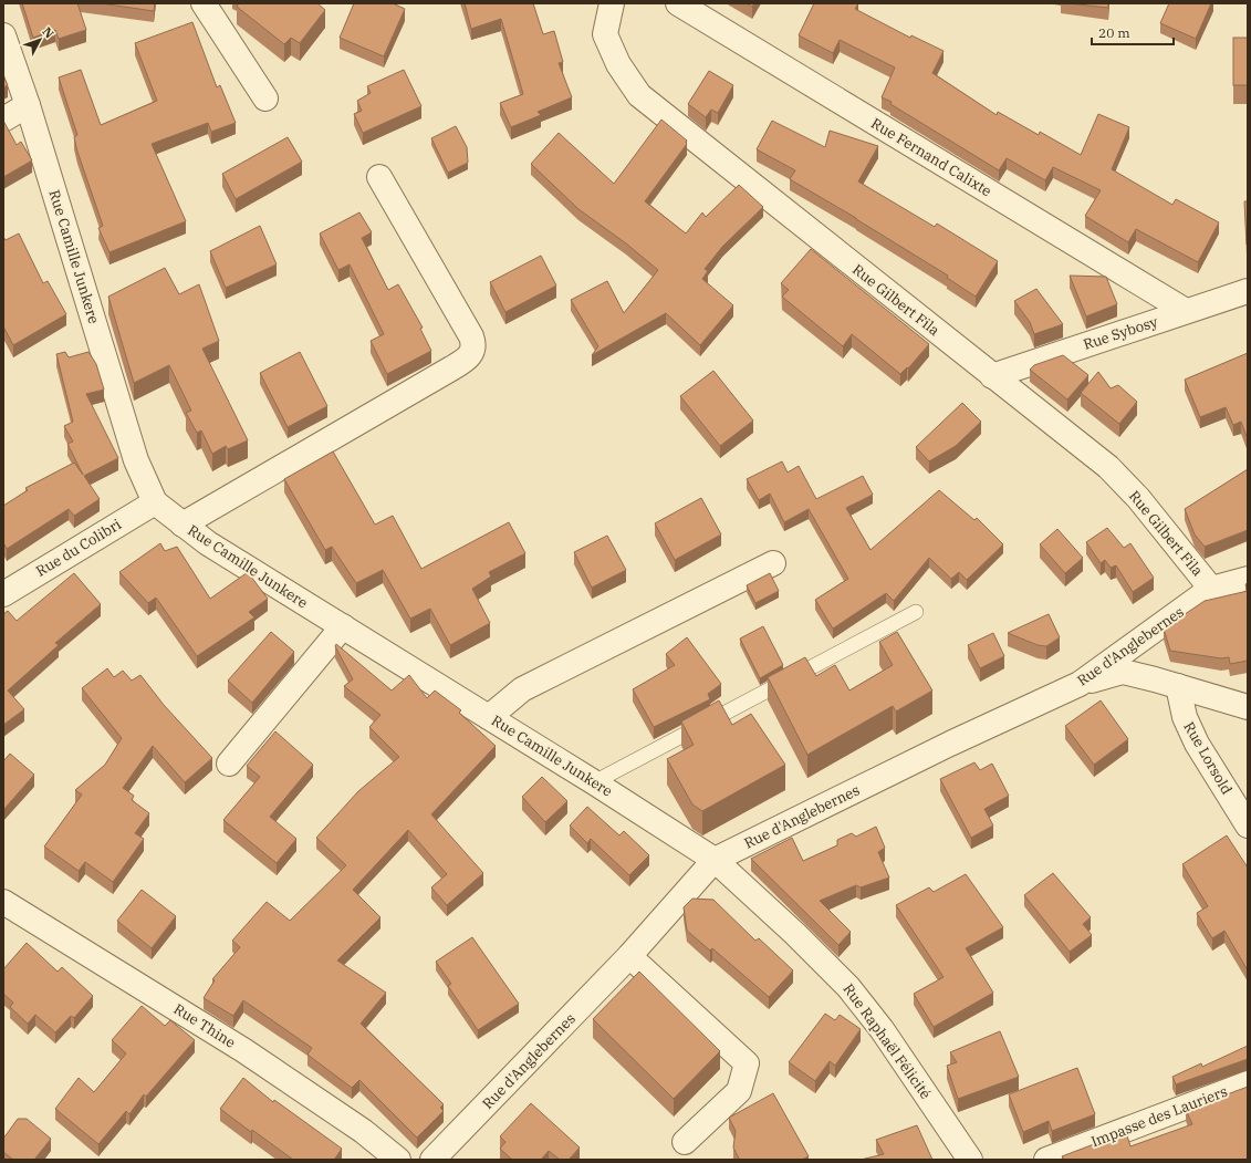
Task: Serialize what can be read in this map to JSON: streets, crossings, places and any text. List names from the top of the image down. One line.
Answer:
{"streets":{"street":["Rue Fernand Calixte","Rue Camille Junkere","Rue Gilbert Fila","Rue Sybosy","Rue du Colibri","Rue d'Anglebernes","Rue Lorsold","Rue Thine","Rue Raphaël Félicité","Impasse des Lauriers"]},"crossings":[["Rue Fernand Calixte","Rue Sybosy"],["Rue Camille Junkere","Rue du Colibri"],["Rue Camille Junkere","Rue d'Anglebernes"],["Rue Camille Junkere","Rue Raphaël Félicité"],["Rue Gilbert Fila","Rue Sybosy"],["Rue Gilbert Fila","Rue d'Anglebernes"],["Rue d'Anglebernes","Rue Raphaël Félicité"]],"scale_bar":"20 m","north":"top right"}
